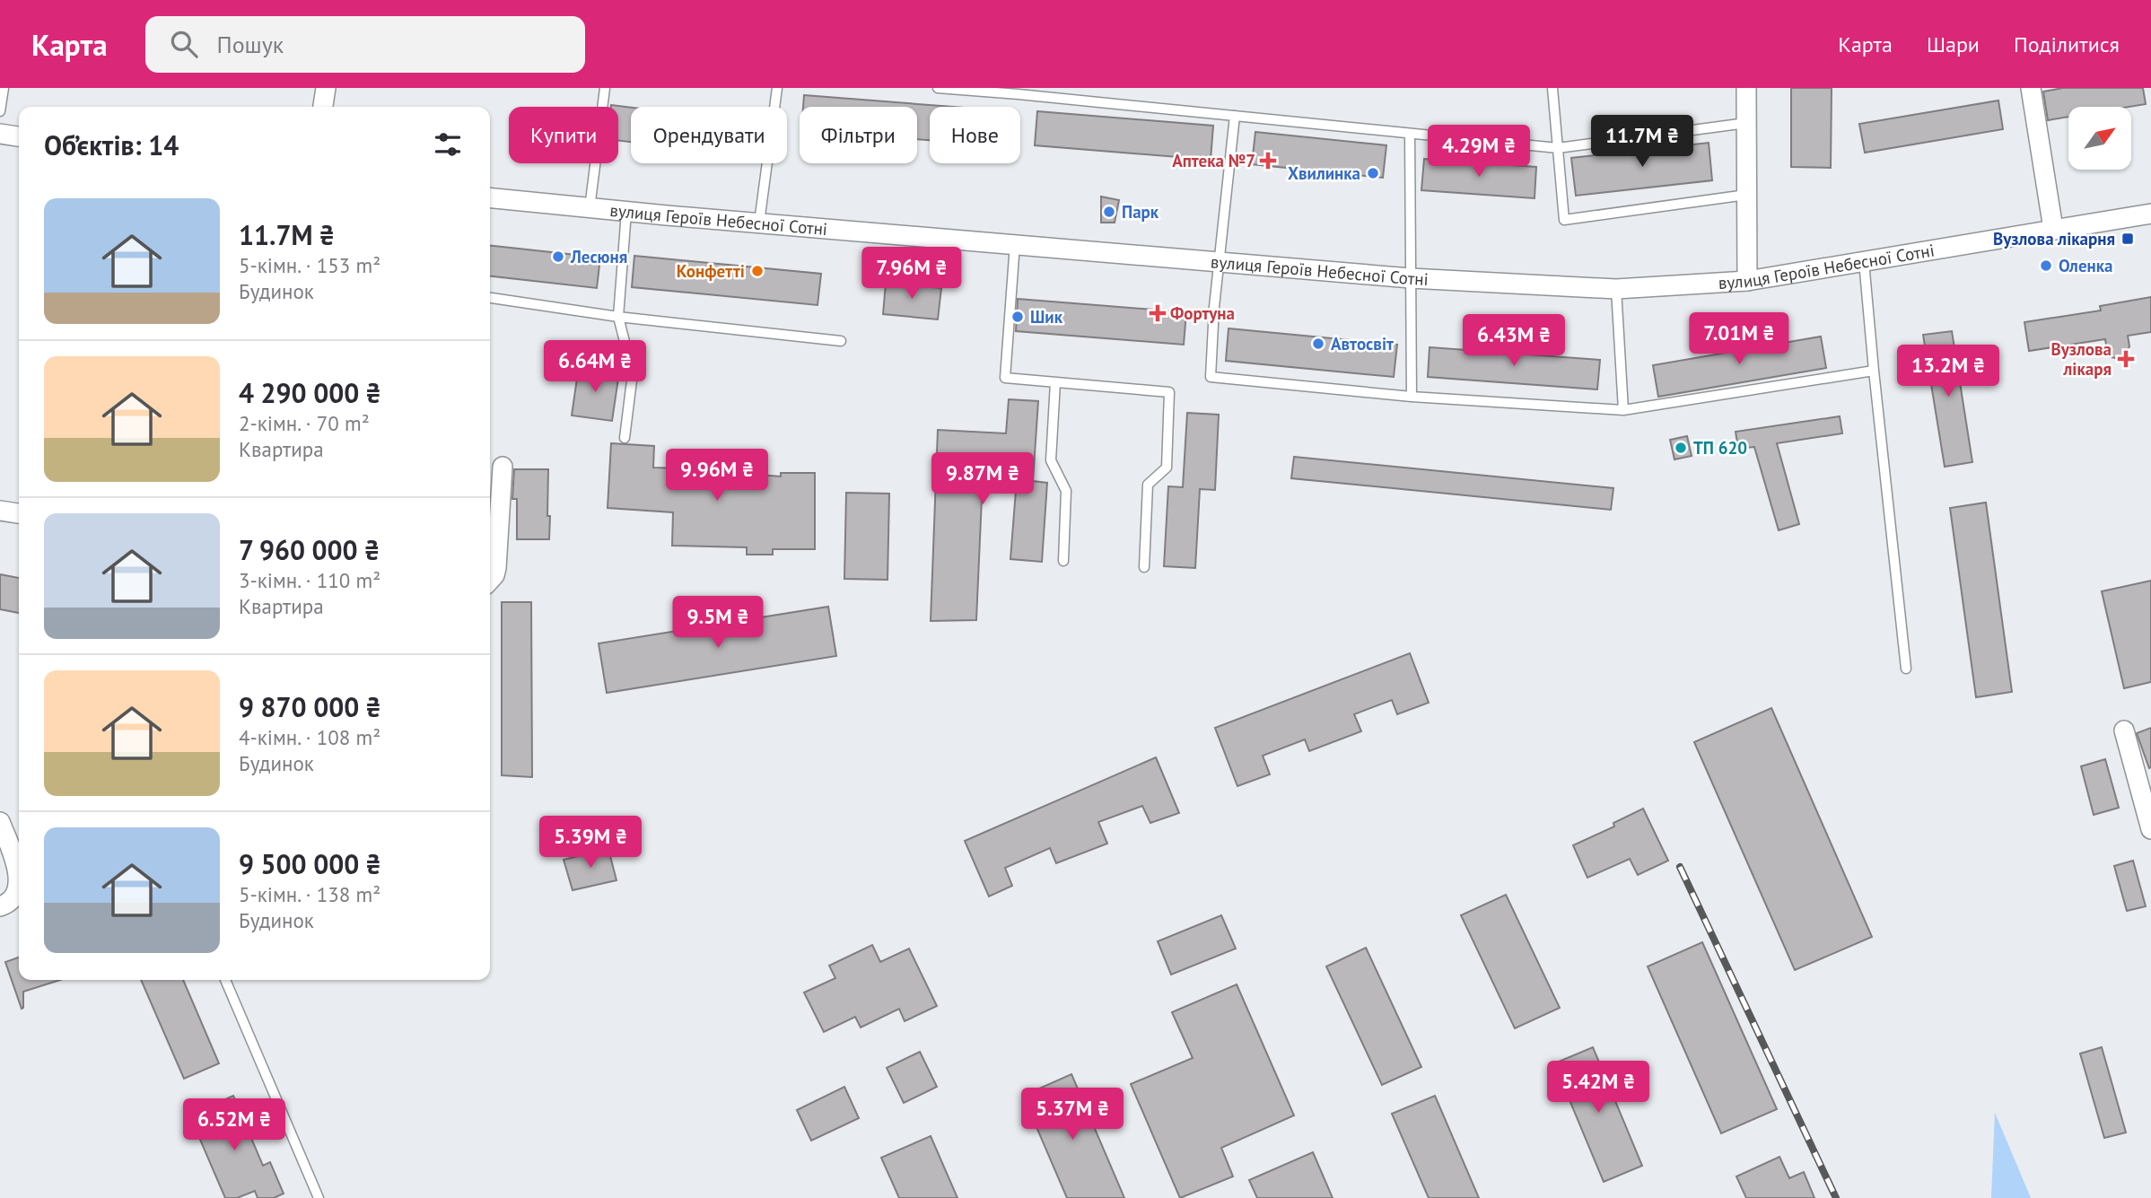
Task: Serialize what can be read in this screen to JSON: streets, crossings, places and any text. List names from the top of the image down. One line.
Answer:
{"streets":{"street":["вулиця Героїв Небесної Сотні"]},"places":{"health":["Аптека №7","Фортуна","Вузлова лікаря"],"other":["Хвилинка","Парк","Лесюня","Оленка","Конфетті","Шик","Автосвіт","ТП 620"],"transit":["Вузлова лікарня"]},"north":"top right","page":{"header":"Карта","search":"Пошук","nav":["Карта","Шари","Поділитися"],"chip":["Купити","Орендувати","Фільтри","Нове"],"heading":"Об’єктів: 14","price":["11.7M ₴","4.29M ₴","7.96M ₴","7.01M ₴","6.43M ₴","6.64M ₴","13.2M ₴","9.96M ₴","9.87M ₴","9.5M ₴","5.39M ₴","5.42M ₴","5.37M ₴","6.52M ₴"],"list":[{"name":"11.7M ₴","note":"5-кімн. · 153 m² · Будинок"},{"name":"4 290 000 ₴","note":"2-кімн. · 70 m² · Квартира"},{"name":"7 960 000 ₴","note":"3-кімн. · 110 m² · Квартира"},{"name":"9 870 000 ₴","note":"4-кімн. · 108 m² · Будинок"},{"name":"9 500 000 ₴","note":"5-кімн. · 138 m² · Будинок"}]}}
